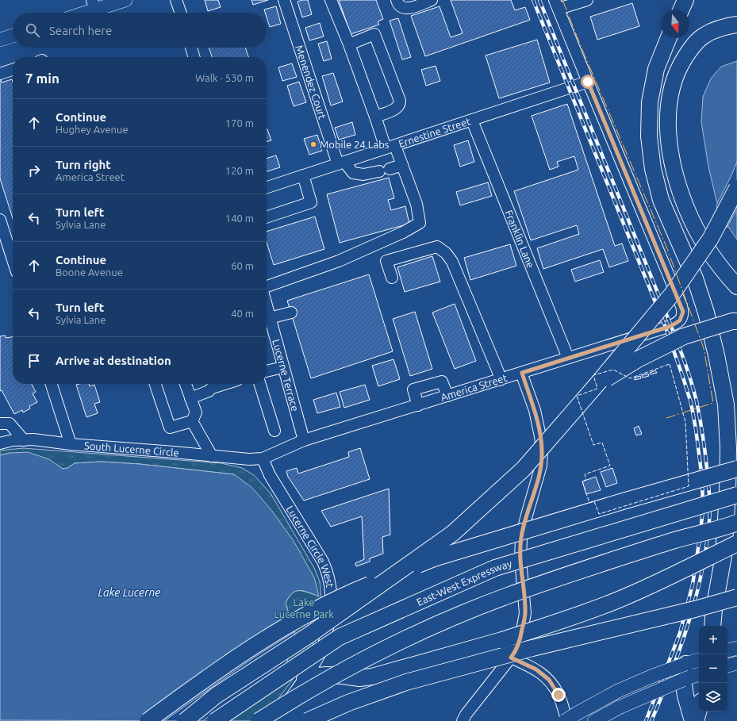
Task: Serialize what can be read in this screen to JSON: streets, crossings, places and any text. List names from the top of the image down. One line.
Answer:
{"streets":{"highway":["East-West Expressway"],"street":["Menendez Court","Ernestine Street","Franklin Lane","Lucerne Terrace","America Street","South Lucerne Circle","Lucerne Circle West"]},"crossings":[["Menendez Court","Ernestine Street"],["Ernestine Street","Franklin Lane"],["Ernestine Street","America Street"],["Franklin Lane","America Street"],["Lucerne Terrace","America Street"],["America Street","South Lucerne Circle"],["America Street","Lucerne Circle West"],["South Lucerne Circle","Lucerne Circle West"]],"water":["Lake Lucerne"],"parks":["Lake Lucerne Park"],"places":["Mobile 24 Labs"],"north":"bottom","page":{"search":"Search here","heading":["7 min","Walk · 530 m"],"list":[["Continue","Hughey Avenue","170 m"],["Turn right","America Street","120 m"],["Turn left","Sylvia Lane","140 m"],["Continue","Boone Avenue","60 m"],["Turn left","Sylvia Lane","40 m"],"Arrive at destination"],"map_buttons":["+","−"]}}
